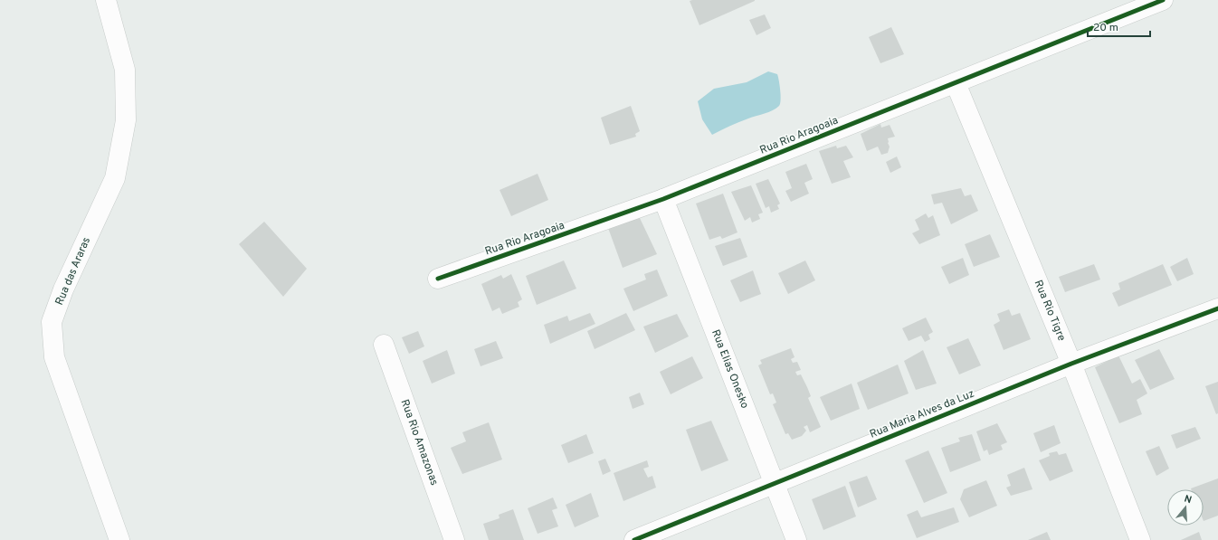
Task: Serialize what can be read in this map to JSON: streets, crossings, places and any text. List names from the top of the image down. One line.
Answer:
{"streets":{"street":["Rua Rio Aragoaia","Rua das Araras","Rua Rio Tigre","Rua Elias Onesko","Rua Maria Alves da Luz","Rua Rio Amazonas"]},"crossings":[["Rua Rio Aragoaia","Rua Rio Tigre"],["Rua Rio Aragoaia","Rua Elias Onesko"],["Rua Rio Tigre","Rua Maria Alves da Luz"],["Rua Elias Onesko","Rua Maria Alves da Luz"]],"scale_bar":"20 m","north":"top"}
